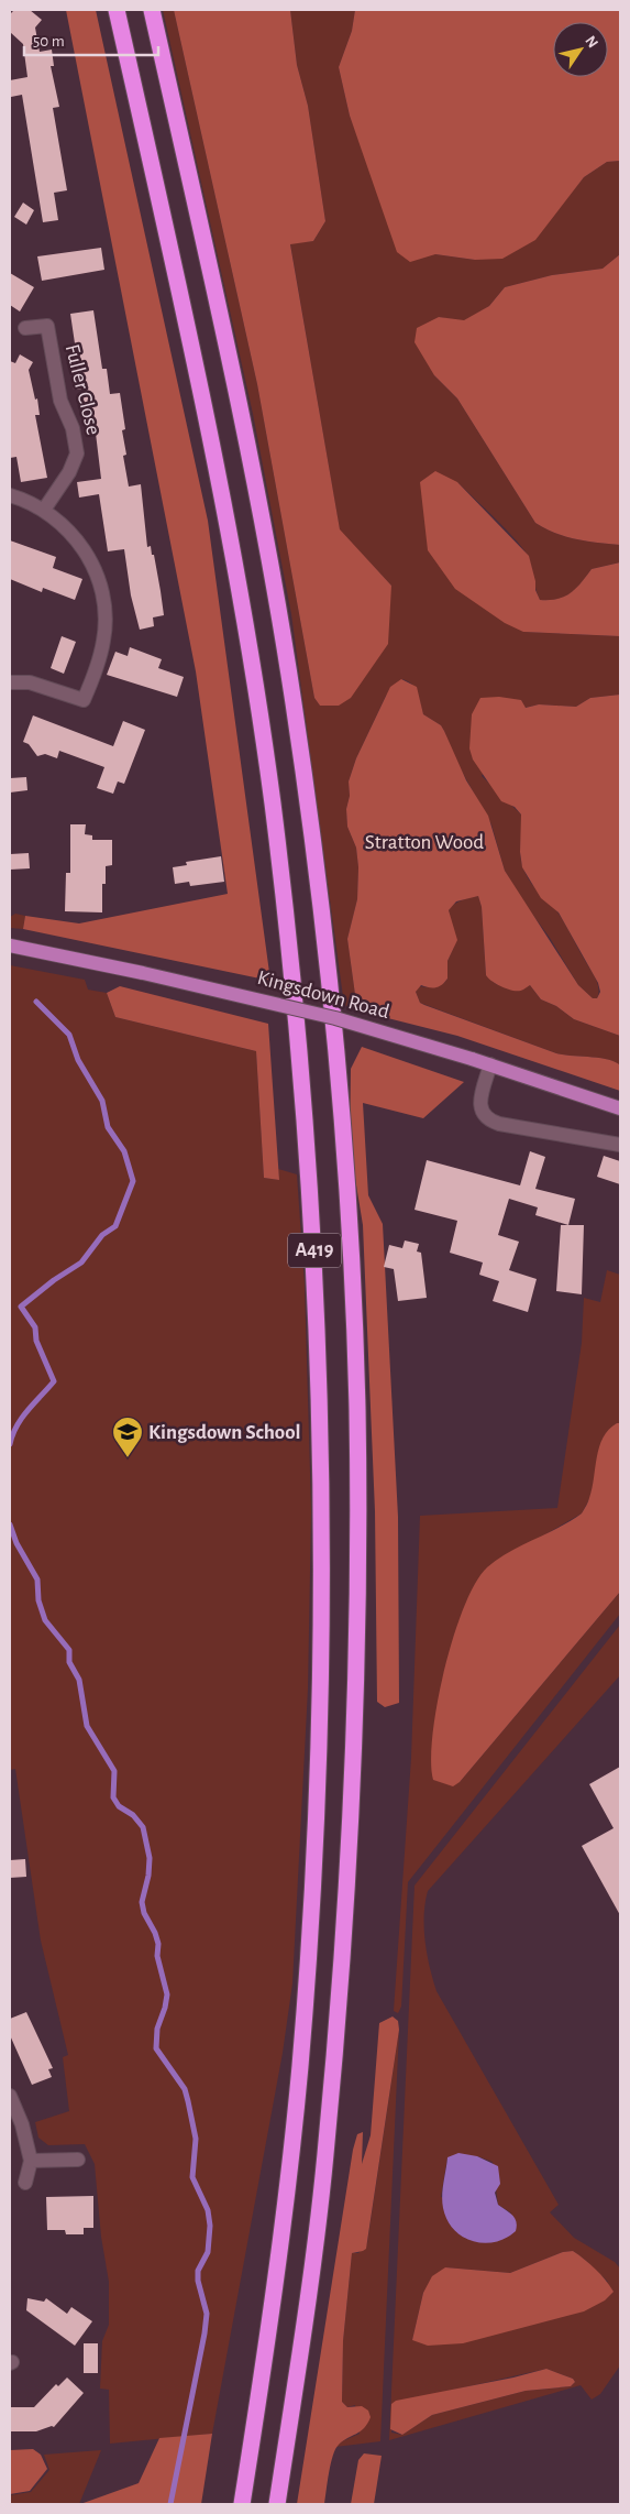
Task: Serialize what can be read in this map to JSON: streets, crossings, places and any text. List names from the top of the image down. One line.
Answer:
{"streets":{"highway":["A419"],"main road":["Kingsdown Road"],"street":["Fuller Close"]},"parks":["Stratton Wood"],"places":{"school or university":["Kingsdown School"]},"scale_bar":"50 m","north":"top right"}
